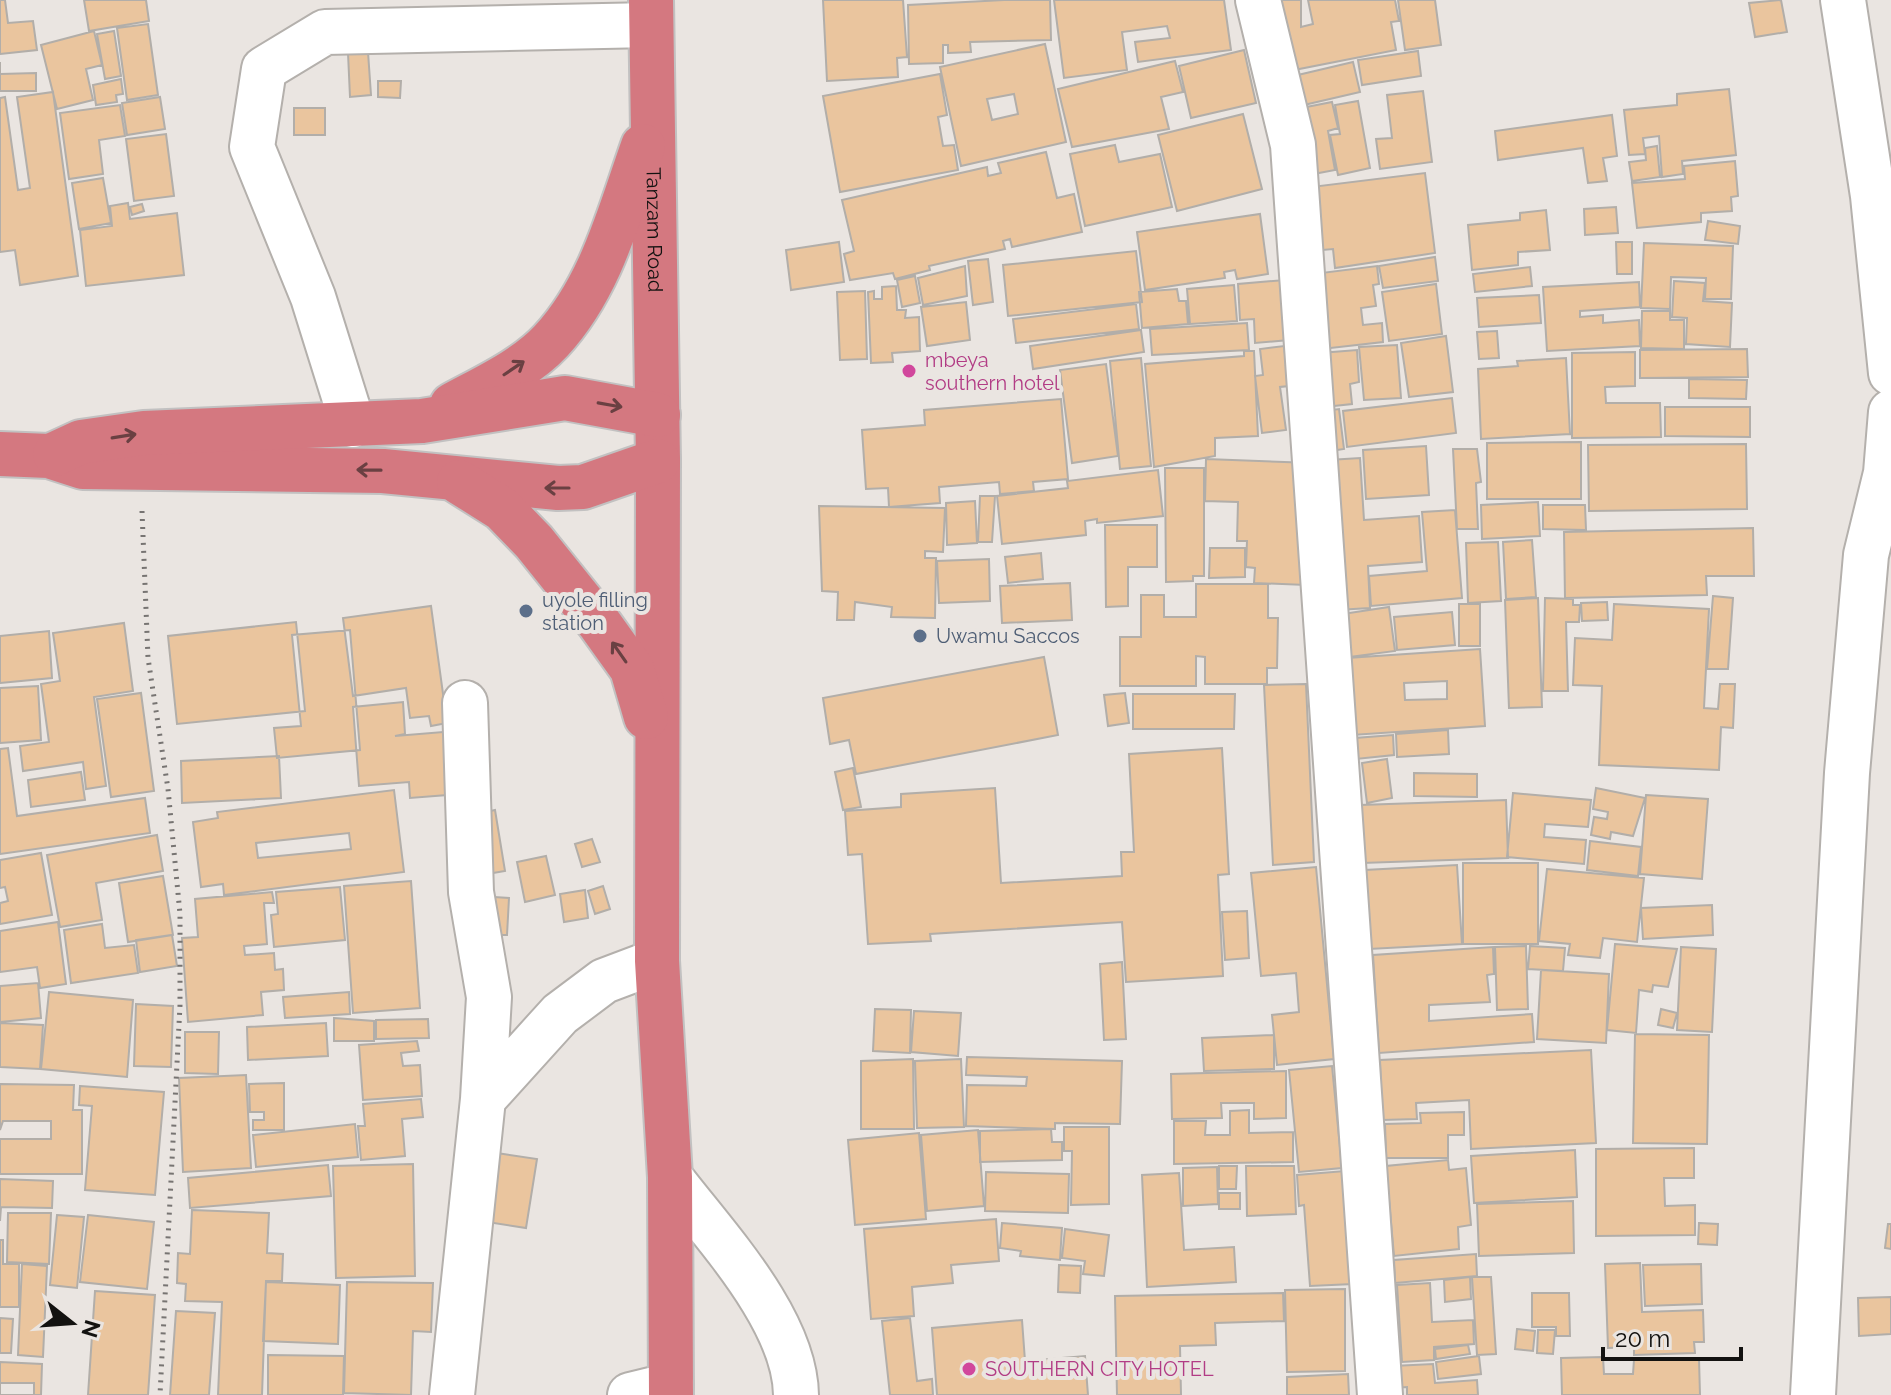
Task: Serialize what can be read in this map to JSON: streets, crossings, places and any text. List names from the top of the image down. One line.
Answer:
{"streets":{"highway":["Tanzam Road"]},"places":["mbeya southern hotel","uyole filling station","Uwamu Saccos","SOUTHERN CITY HOTEL"],"scale_bar":"20 m","north":"right"}
